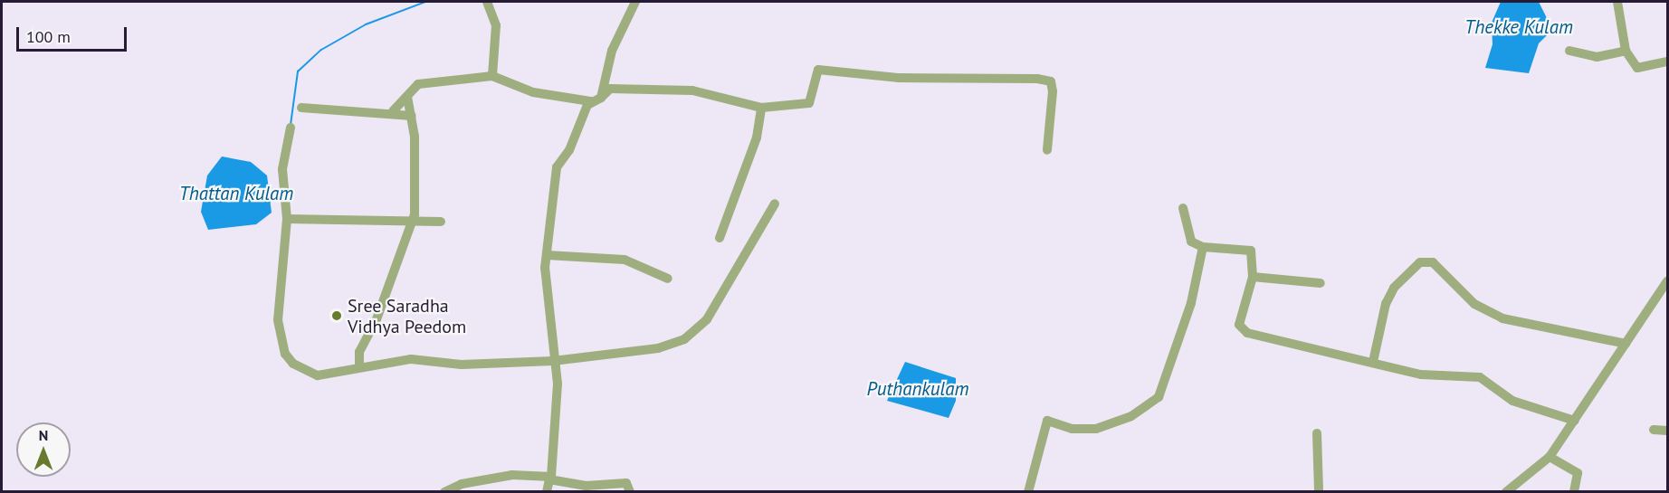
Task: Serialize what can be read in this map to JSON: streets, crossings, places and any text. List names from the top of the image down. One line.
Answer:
{"water":["Thekke Kulam","Thattan Kulam","Puthankulam"],"places":["Sree Saradha Vidhya Peedom"],"scale_bar":"100 m","north":"top"}
